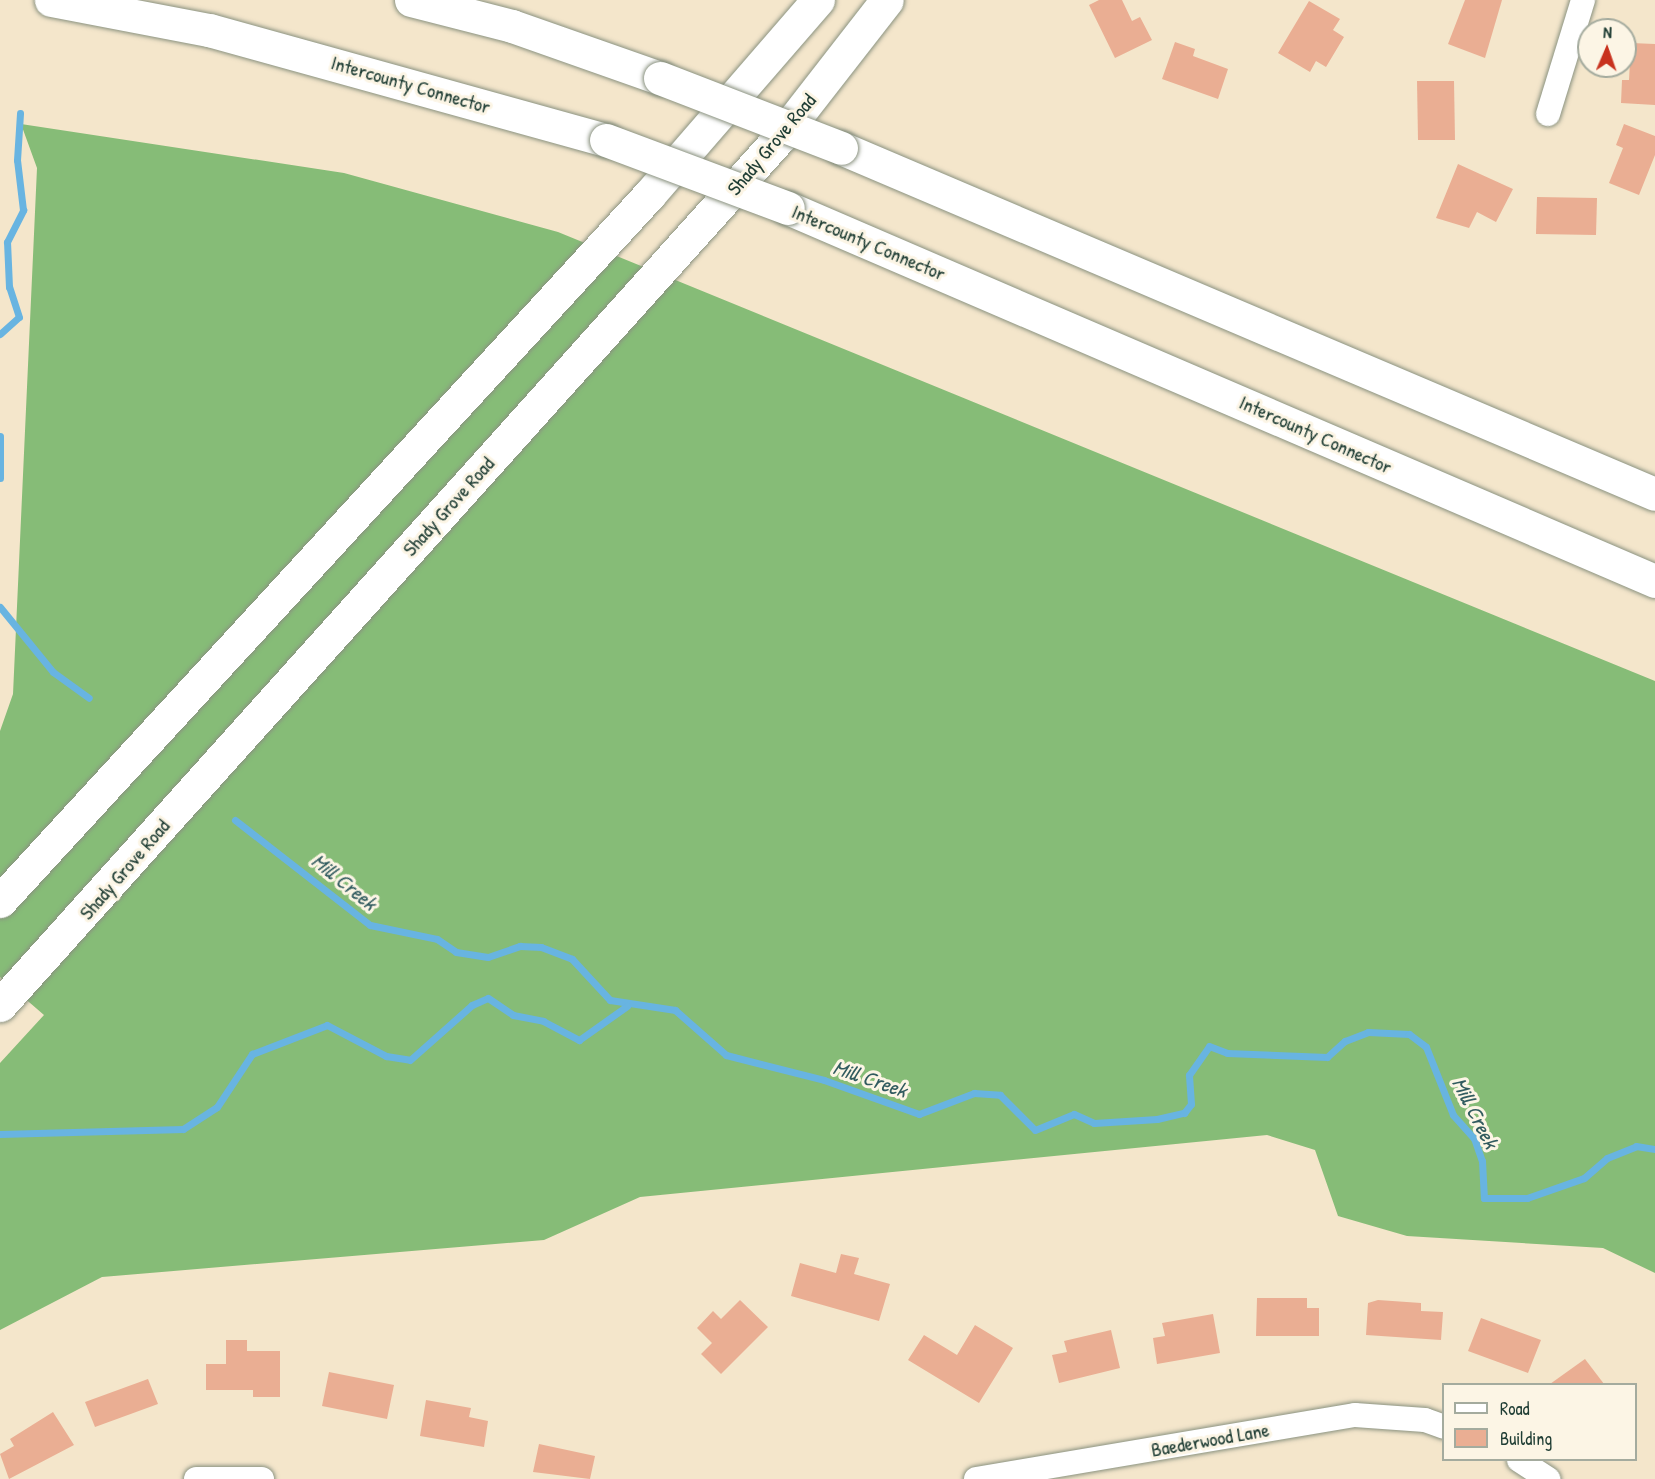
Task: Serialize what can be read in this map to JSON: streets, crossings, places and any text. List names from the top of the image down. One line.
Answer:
{"streets":{"main road":["Intercounty Connector","Shady Grove Road"],"street":["Baederwood Lane"]},"crossings":[["Intercounty Connector","Shady Grove Road"]],"water":["Mill Creek"],"legend":["Road","Building"],"north":"top"}
